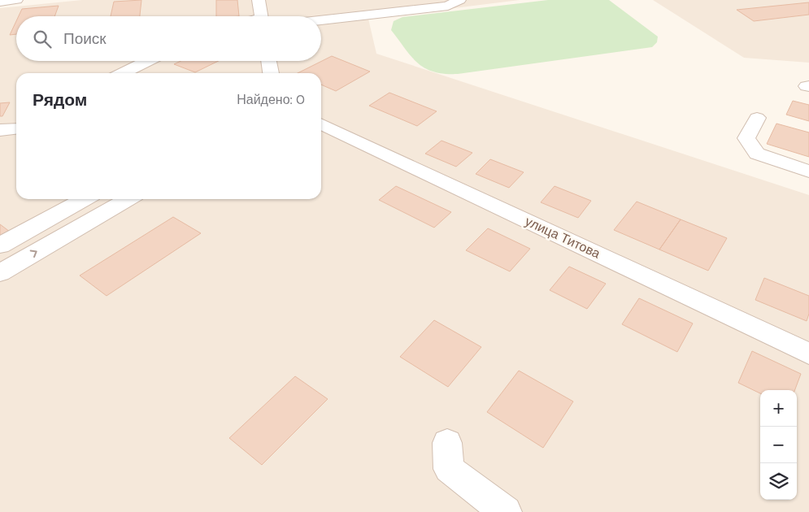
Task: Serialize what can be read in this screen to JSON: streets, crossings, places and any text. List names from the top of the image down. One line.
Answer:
{"streets":{"street":["улица Титова"]},"page":{"search":"Поиск","heading":["Рядом","Найдено: 0"],"map_buttons":["+","−"]}}
